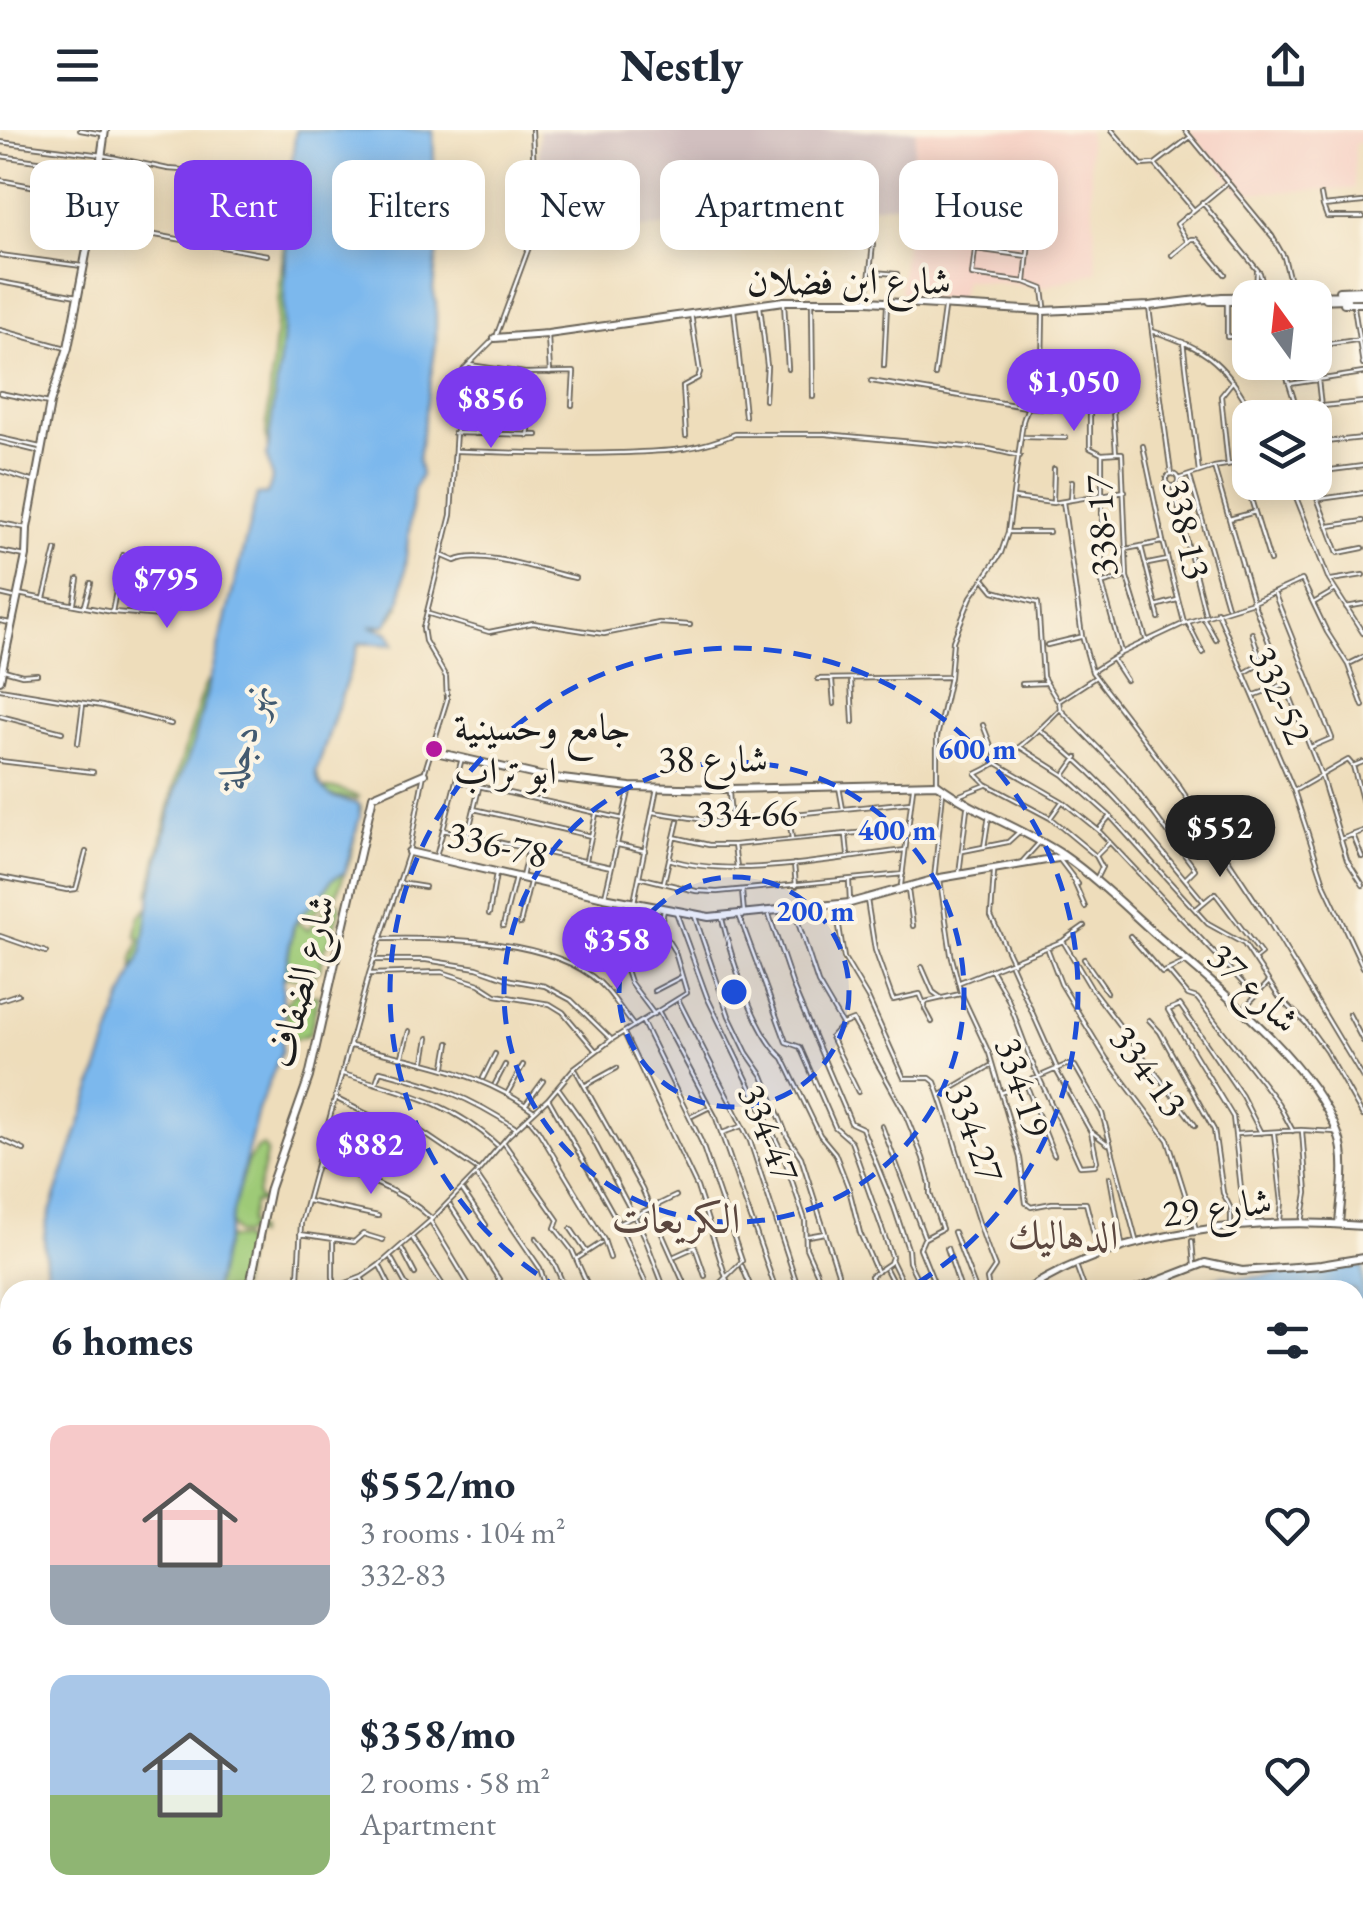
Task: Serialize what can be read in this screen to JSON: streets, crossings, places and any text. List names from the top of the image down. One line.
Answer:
{"streets":{"street":["شارع ابن فضلان","338-17","338-13","332-52","شارع 38","334-66","336-78","شارع الضفاف","شارع 37","334-13","334-19","334-47","334-27","شارع 29"]},"crossings":[["شارع ابن فضلان","334-19"],["شارع 38","شارع 37"],["شارع 38","334-19"],["334-66","334-19"],["336-78","شارع 37"],["336-78","334-19"],["336-78","334-27"],["شارع 37","334-19"],["شارع 37","شارع 29"],["334-13","شارع 29"],["334-19","شارع 29"]],"districts":["الكريعات","الدهاليك"],"water":["نهر دجلة"],"places":["جامع وحسينية ابو تراب"],"north":"top","page":{"header":"Nestly","chip":["Buy","Rent","Filters","New","Apartment","House"],"price":["$1,050","$856","$795","$552","$358","$882"],"heading":"6 homes","list":[{"name":"$552/mo","note":"3 rooms · 104 m² · 332-83"},{"name":"$358/mo","note":"2 rooms · 58 m² · Apartment"}]},"rings":["600 m","400 m","200 m"]}
